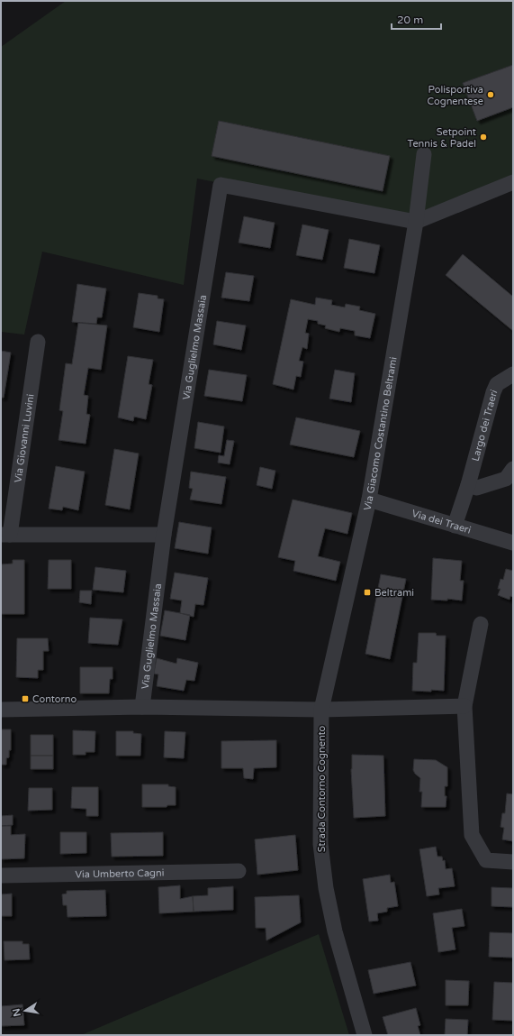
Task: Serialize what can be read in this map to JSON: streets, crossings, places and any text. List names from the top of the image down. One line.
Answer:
{"streets":{"street":["Via Guglielmo Massaia","Largo dei Traeri","Via Giacomo Costantino Beltrami","Via Giovanni Luvini","Via dei Traeri","Strada Contorno Cognento","Via Umberto Cagni"]},"crossings":[["Via Guglielmo Massaia","Via Giacomo Costantino Beltrami"],["Via Guglielmo Massaia","Via Giovanni Luvini"],["Largo dei Traeri","Via dei Traeri"],["Via Giacomo Costantino Beltrami","Via dei Traeri"],["Via Giacomo Costantino Beltrami","Strada Contorno Cognento"]],"places":{"other":["Polisportiva Cognentese","Setpoint Tennis & Padel"],"transit":["Beltrami","Contorno"]},"scale_bar":"20 m","north":"left"}
